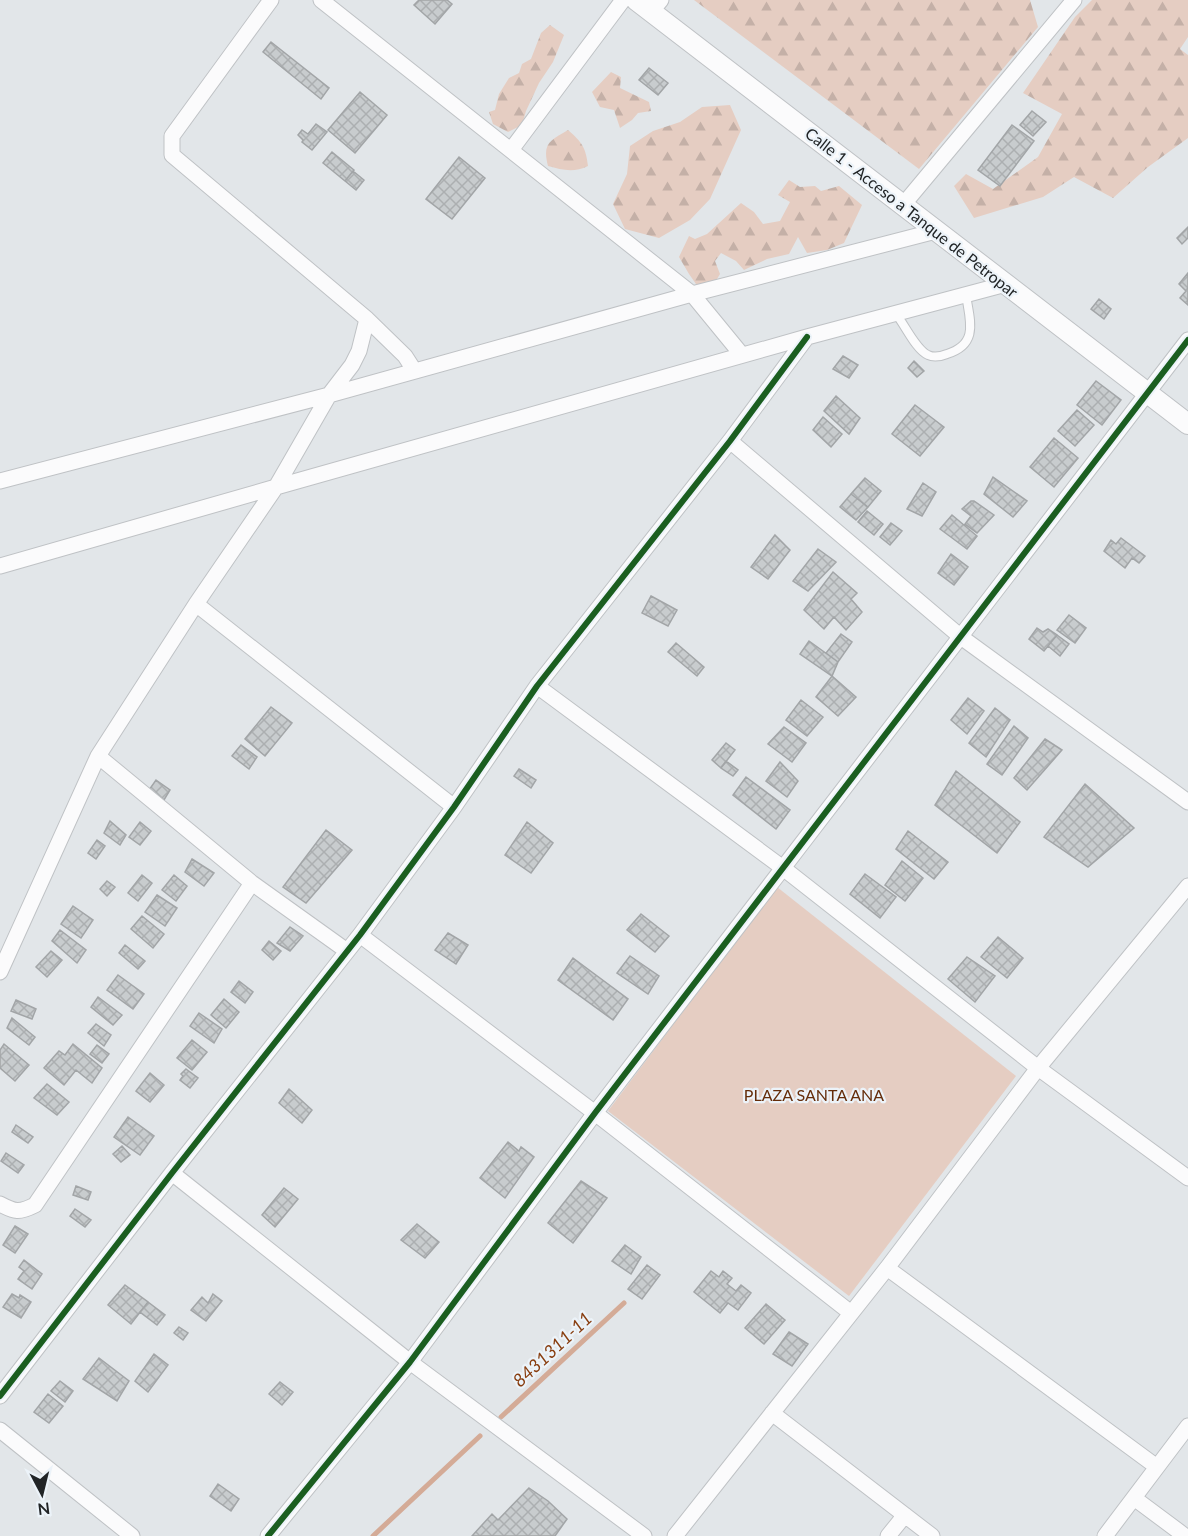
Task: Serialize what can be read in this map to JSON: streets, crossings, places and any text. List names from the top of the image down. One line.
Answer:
{"streets":{"street":["Calle 1 - Acceso a Tanque de Petropar"]},"water":["8431311-11"],"parks":["PLAZA SANTA ANA"],"north":"bottom"}
